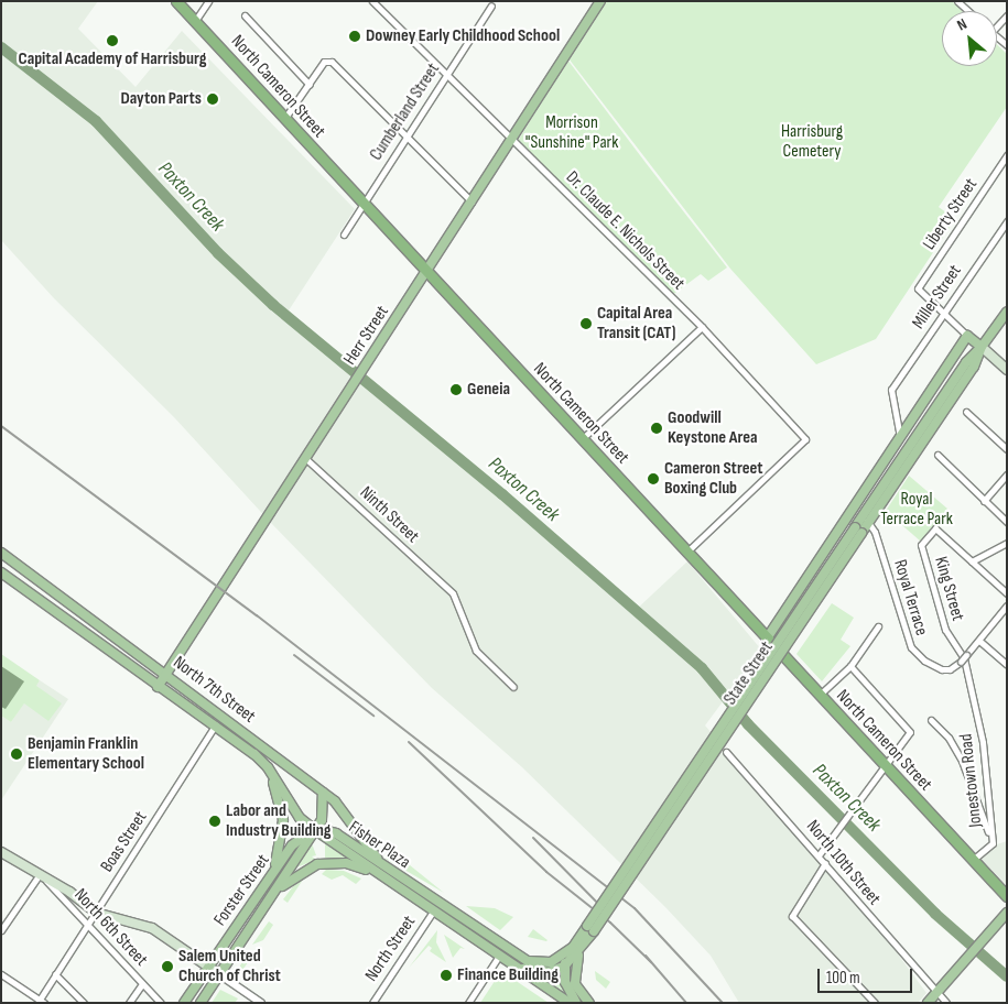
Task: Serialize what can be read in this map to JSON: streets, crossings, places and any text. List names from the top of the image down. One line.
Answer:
{"streets":{"highway":["North Cameron Street"],"main road":["Herr Street","State Street","North 7th Street","Fisher Plaza","Forster Street","North 6th Street"],"street":["Cumberland Street","Liberty Street","Dr. Claude E. Nichols Street","Miller Street","Ninth Street","King Street","Royal Terrace","Jonestown Road","Boas Street","North 10th Street","North Street"]},"crossings":[["North Cameron Street","Cumberland Street"],["North Cameron Street","Dr. Claude E. Nichols Street"],["North Cameron Street","Herr Street"],["North Cameron Street","State Street"],["North Cameron Street","Jonestown Road"],["Cumberland Street","Dr. Claude E. Nichols Street"],["Liberty Street","Miller Street"],["Dr. Claude E. Nichols Street","Herr Street"],["Miller Street","State Street"],["Herr Street","Ninth Street"],["Herr Street","North 7th Street"],["King Street","Royal Terrace"],["King Street","Jonestown Road"],["Royal Terrace","State Street"],["Royal Terrace","Jonestown Road"],["State Street","Fisher Plaza"],["North 7th Street","Boas Street"],["North 7th Street","Fisher Plaza"],["North 7th Street","Forster Street"],["Boas Street","North 6th Street"],["Fisher Plaza","Forster Street"],["Fisher Plaza","North Street"],["Forster Street","North 6th Street"]],"water":["Paxton Creek"],"parks":["Morrison \"Sunshine\" Park","Harrisburg Cemetery","Royal Terrace Park"],"places":["Downey Early Childhood School","Capital Academy of Harrisburg","Dayton Parts","Capital Area Transit (CAT)","Geneia","Goodwill Keystone Area","Cameron Street Boxing Club","Benjamin Franklin Elementary School","Labor and Industry Building","Salem United Church of Christ","Finance Building"],"scale_bar":"100 m","north":"top left"}
